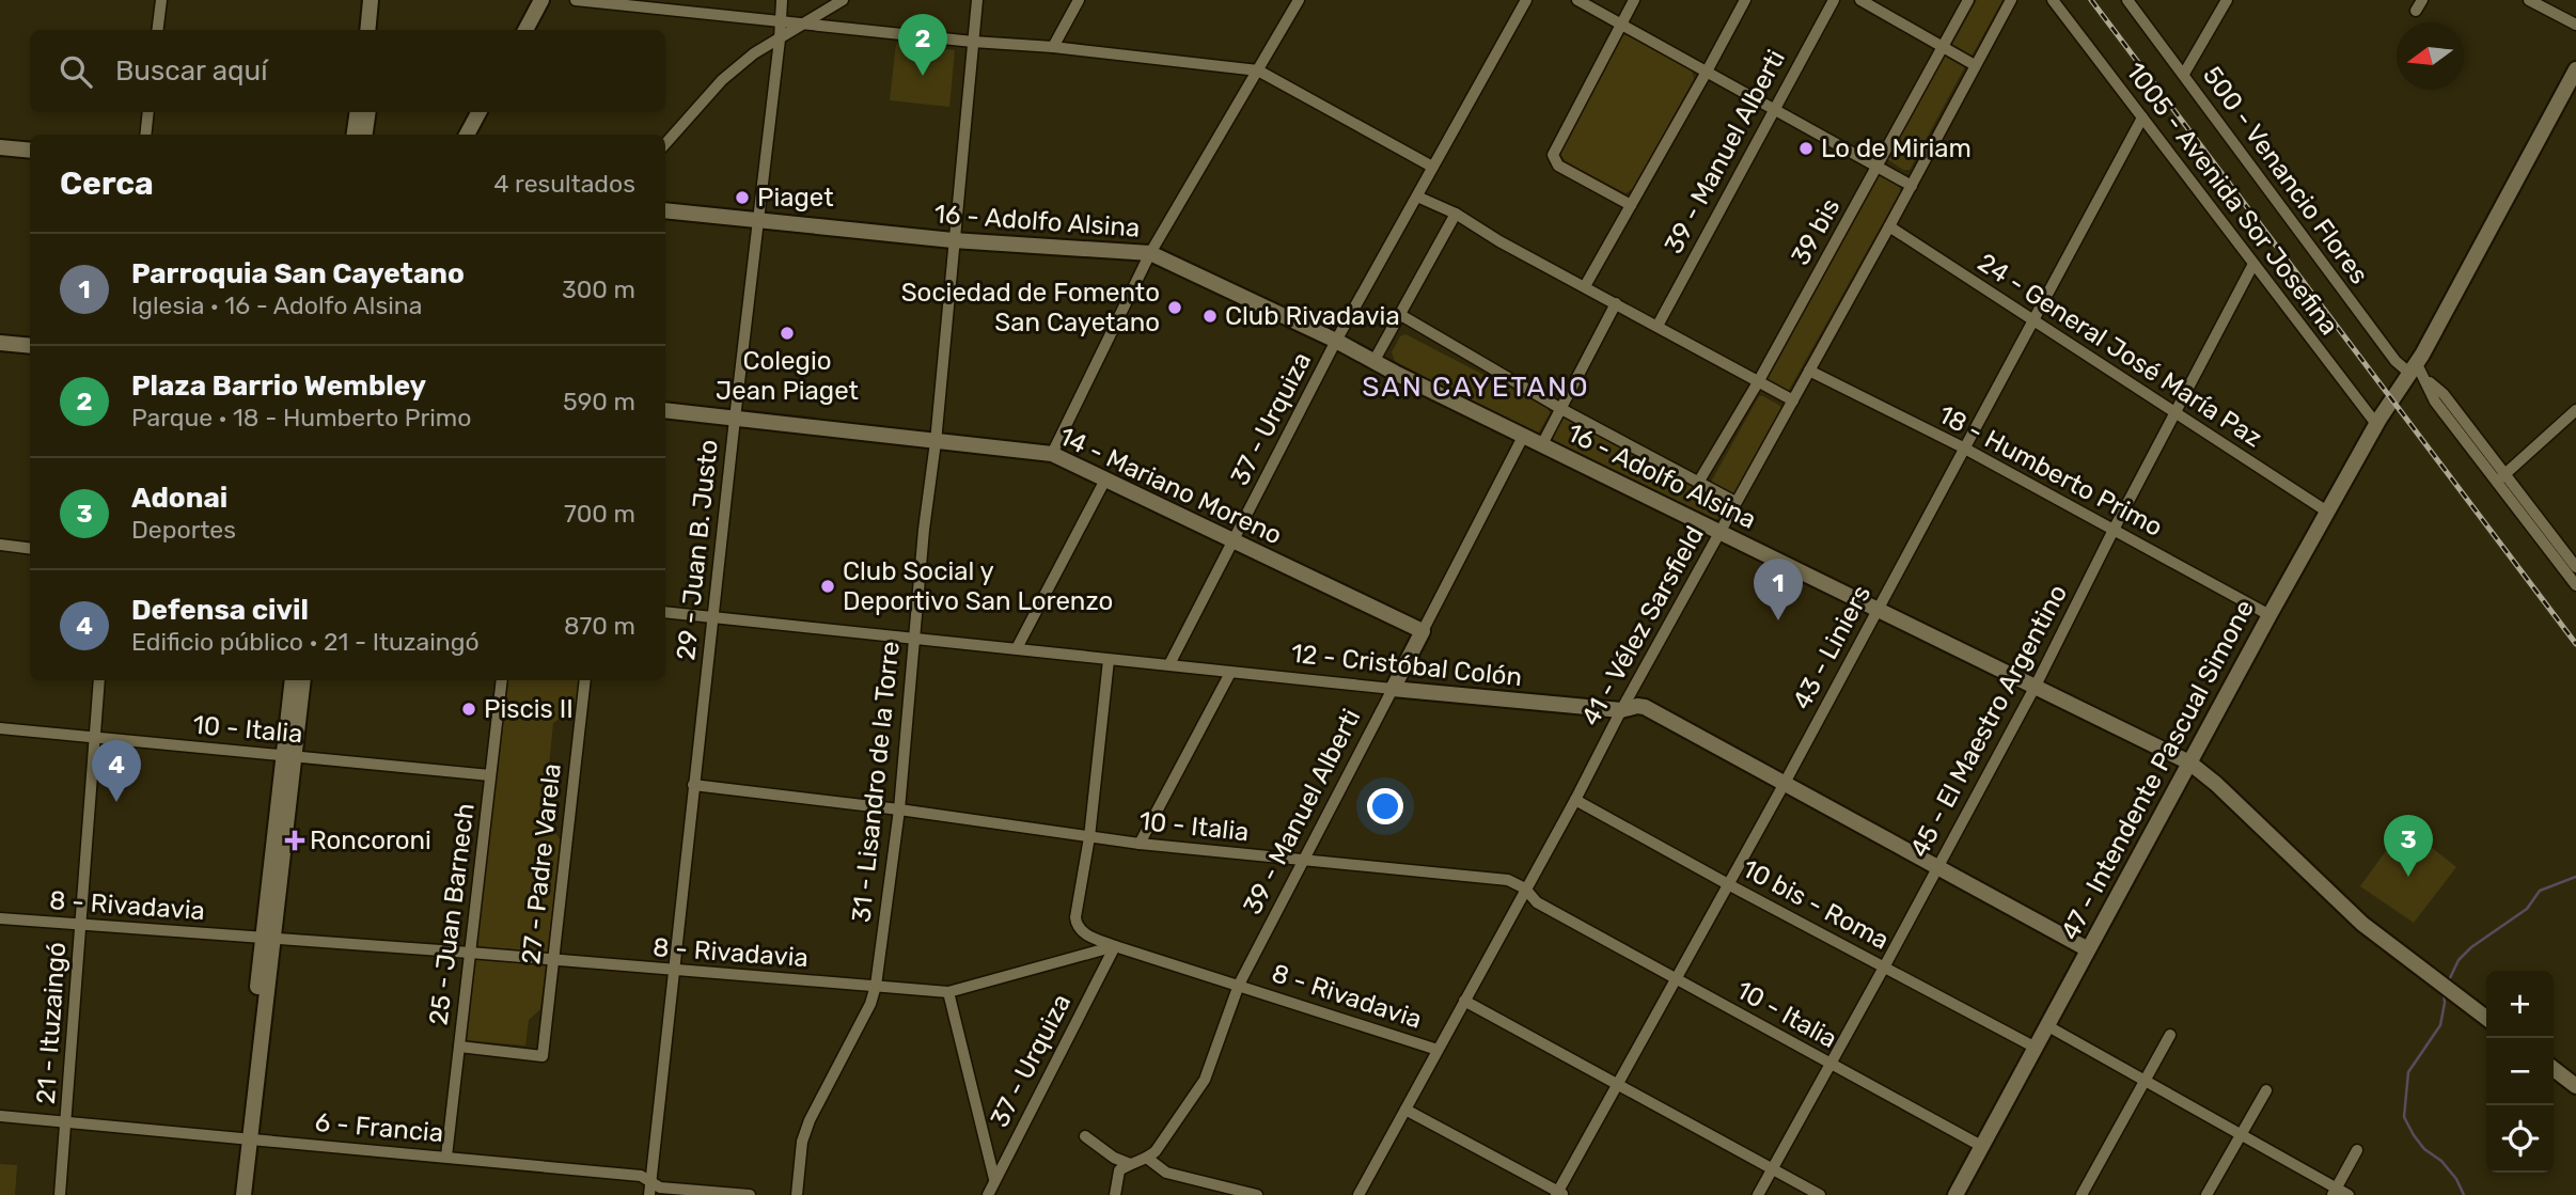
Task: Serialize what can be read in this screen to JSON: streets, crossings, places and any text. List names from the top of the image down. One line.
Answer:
{"streets":{"street":["39 - Manuel Alberti","500 - Venancio Flores","1005 - Avenida Sor Josefina","16 - Adolfo Alsina","39 bis","24 - General José María Paz","37 - Urquiza","18 - Humberto Primo","14 - Mariano Moreno","29 - Juan B. Justo","41 - Vélez Sarsfield","43 - Liniers","12 - Cristóbal Colón","45 - El Maestro Argentino","10 - Italia","47 - Intendente Pascual Simone","31 - Lisandro de la Torre","27 - Padre Varela","10 bis - Roma","8 - Rivadavia","25 - Juan Barnech","21 - Ituzaingó","6 - Francia"]},"crossings":[["39 - Manuel Alberti","16 - Adolfo Alsina"],["39 - Manuel Alberti","14 - Mariano Moreno"],["39 - Manuel Alberti","12 - Cristóbal Colón"],["39 - Manuel Alberti","10 - Italia"],["39 - Manuel Alberti","8 - Rivadavia"],["500 - Venancio Flores","47 - Intendente Pascual Simone"],["1005 - Avenida Sor Josefina","43 - Liniers"],["1005 - Avenida Sor Josefina","45 - El Maestro Argentino"],["1005 - Avenida Sor Josefina","47 - Intendente Pascual Simone"],["16 - Adolfo Alsina","37 - Urquiza"],["16 - Adolfo Alsina","29 - Juan B. Justo"],["16 - Adolfo Alsina","41 - Vélez Sarsfield"],["16 - Adolfo Alsina","43 - Liniers"],["16 - Adolfo Alsina","45 - El Maestro Argentino"],["16 - Adolfo Alsina","47 - Intendente Pascual Simone"],["16 - Adolfo Alsina","31 - Lisandro de la Torre"],["24 - General José María Paz","41 - Vélez Sarsfield"],["24 - General José María Paz","43 - Liniers"],["24 - General José María Paz","45 - El Maestro Argentino"],["24 - General José María Paz","47 - Intendente Pascual Simone"],["37 - Urquiza","14 - Mariano Moreno"],["37 - Urquiza","12 - Cristóbal Colón"],["37 - Urquiza","8 - Rivadavia"],["18 - Humberto Primo","41 - Vélez Sarsfield"],["18 - Humberto Primo","43 - Liniers"],["18 - Humberto Primo","45 - El Maestro Argentino"],["18 - Humberto Primo","47 - Intendente Pascual Simone"],["14 - Mariano Moreno","29 - Juan B. Justo"],["14 - Mariano Moreno","31 - Lisandro de la Torre"],["29 - Juan B. Justo","12 - Cristóbal Colón"],["29 - Juan B. Justo","10 - Italia"],["29 - Juan B. Justo","8 - Rivadavia"],["29 - Juan B. Justo","6 - Francia"],["41 - Vélez Sarsfield","12 - Cristóbal Colón"],["41 - Vélez Sarsfield","10 - Italia"],["41 - Vélez Sarsfield","10 bis - Roma"],["41 - Vélez Sarsfield","8 - Rivadavia"],["43 - Liniers","12 - Cristóbal Colón"],["43 - Liniers","10 - Italia"],["43 - Liniers","10 bis - Roma"],["43 - Liniers","8 - Rivadavia"],["12 - Cristóbal Colón","45 - El Maestro Argentino"],["12 - Cristóbal Colón","47 - Intendente Pascual Simone"],["12 - Cristóbal Colón","31 - Lisandro de la Torre"],["45 - El Maestro Argentino","10 - Italia"],["45 - El Maestro Argentino","10 bis - Roma"],["45 - El Maestro Argentino","8 - Rivadavia"],["10 - Italia","47 - Intendente Pascual Simone"],["10 - Italia","31 - Lisandro de la Torre"],["10 - Italia","25 - Juan Barnech"],["10 - Italia","21 - Ituzaingó"],["47 - Intendente Pascual Simone","10 bis - Roma"],["31 - Lisandro de la Torre","8 - Rivadavia"],["27 - Padre Varela","8 - Rivadavia"],["27 - Padre Varela","25 - Juan Barnech"],["8 - Rivadavia","25 - Juan Barnech"],["8 - Rivadavia","21 - Ituzaingó"],["25 - Juan Barnech","6 - Francia"],["21 - Ituzaingó","6 - Francia"]],"districts":["SAN CAYETANO"],"places":{"other":["Lo de Miriam","Piaget","Sociedad de Fomento San Cayetano","Club Rivadavia","Colegio Jean Piaget","Club Social y Deportivo San Lorenzo","Piscis II"],"health":["Roncoroni"]},"north":"left","page":{"pins":["2","1","4","3"],"search":"Buscar aquí","heading":["Cerca","4 resultados"],"list":[{"mark":"1","name":"Parroquia San Cayetano","note":"Iglesia · 16 - Adolfo Alsina","value":"300 m"},{"mark":"2","name":"Plaza Barrio Wembley","note":"Parque · 18 - Humberto Primo","value":"590 m"},{"mark":"3","name":"Adonai","note":"Deportes","value":"700 m"},{"mark":"4","name":"Defensa civil","note":"Edificio público · 21 - Ituzaingó","value":"870 m"}],"map_buttons":["+","−"]}}
